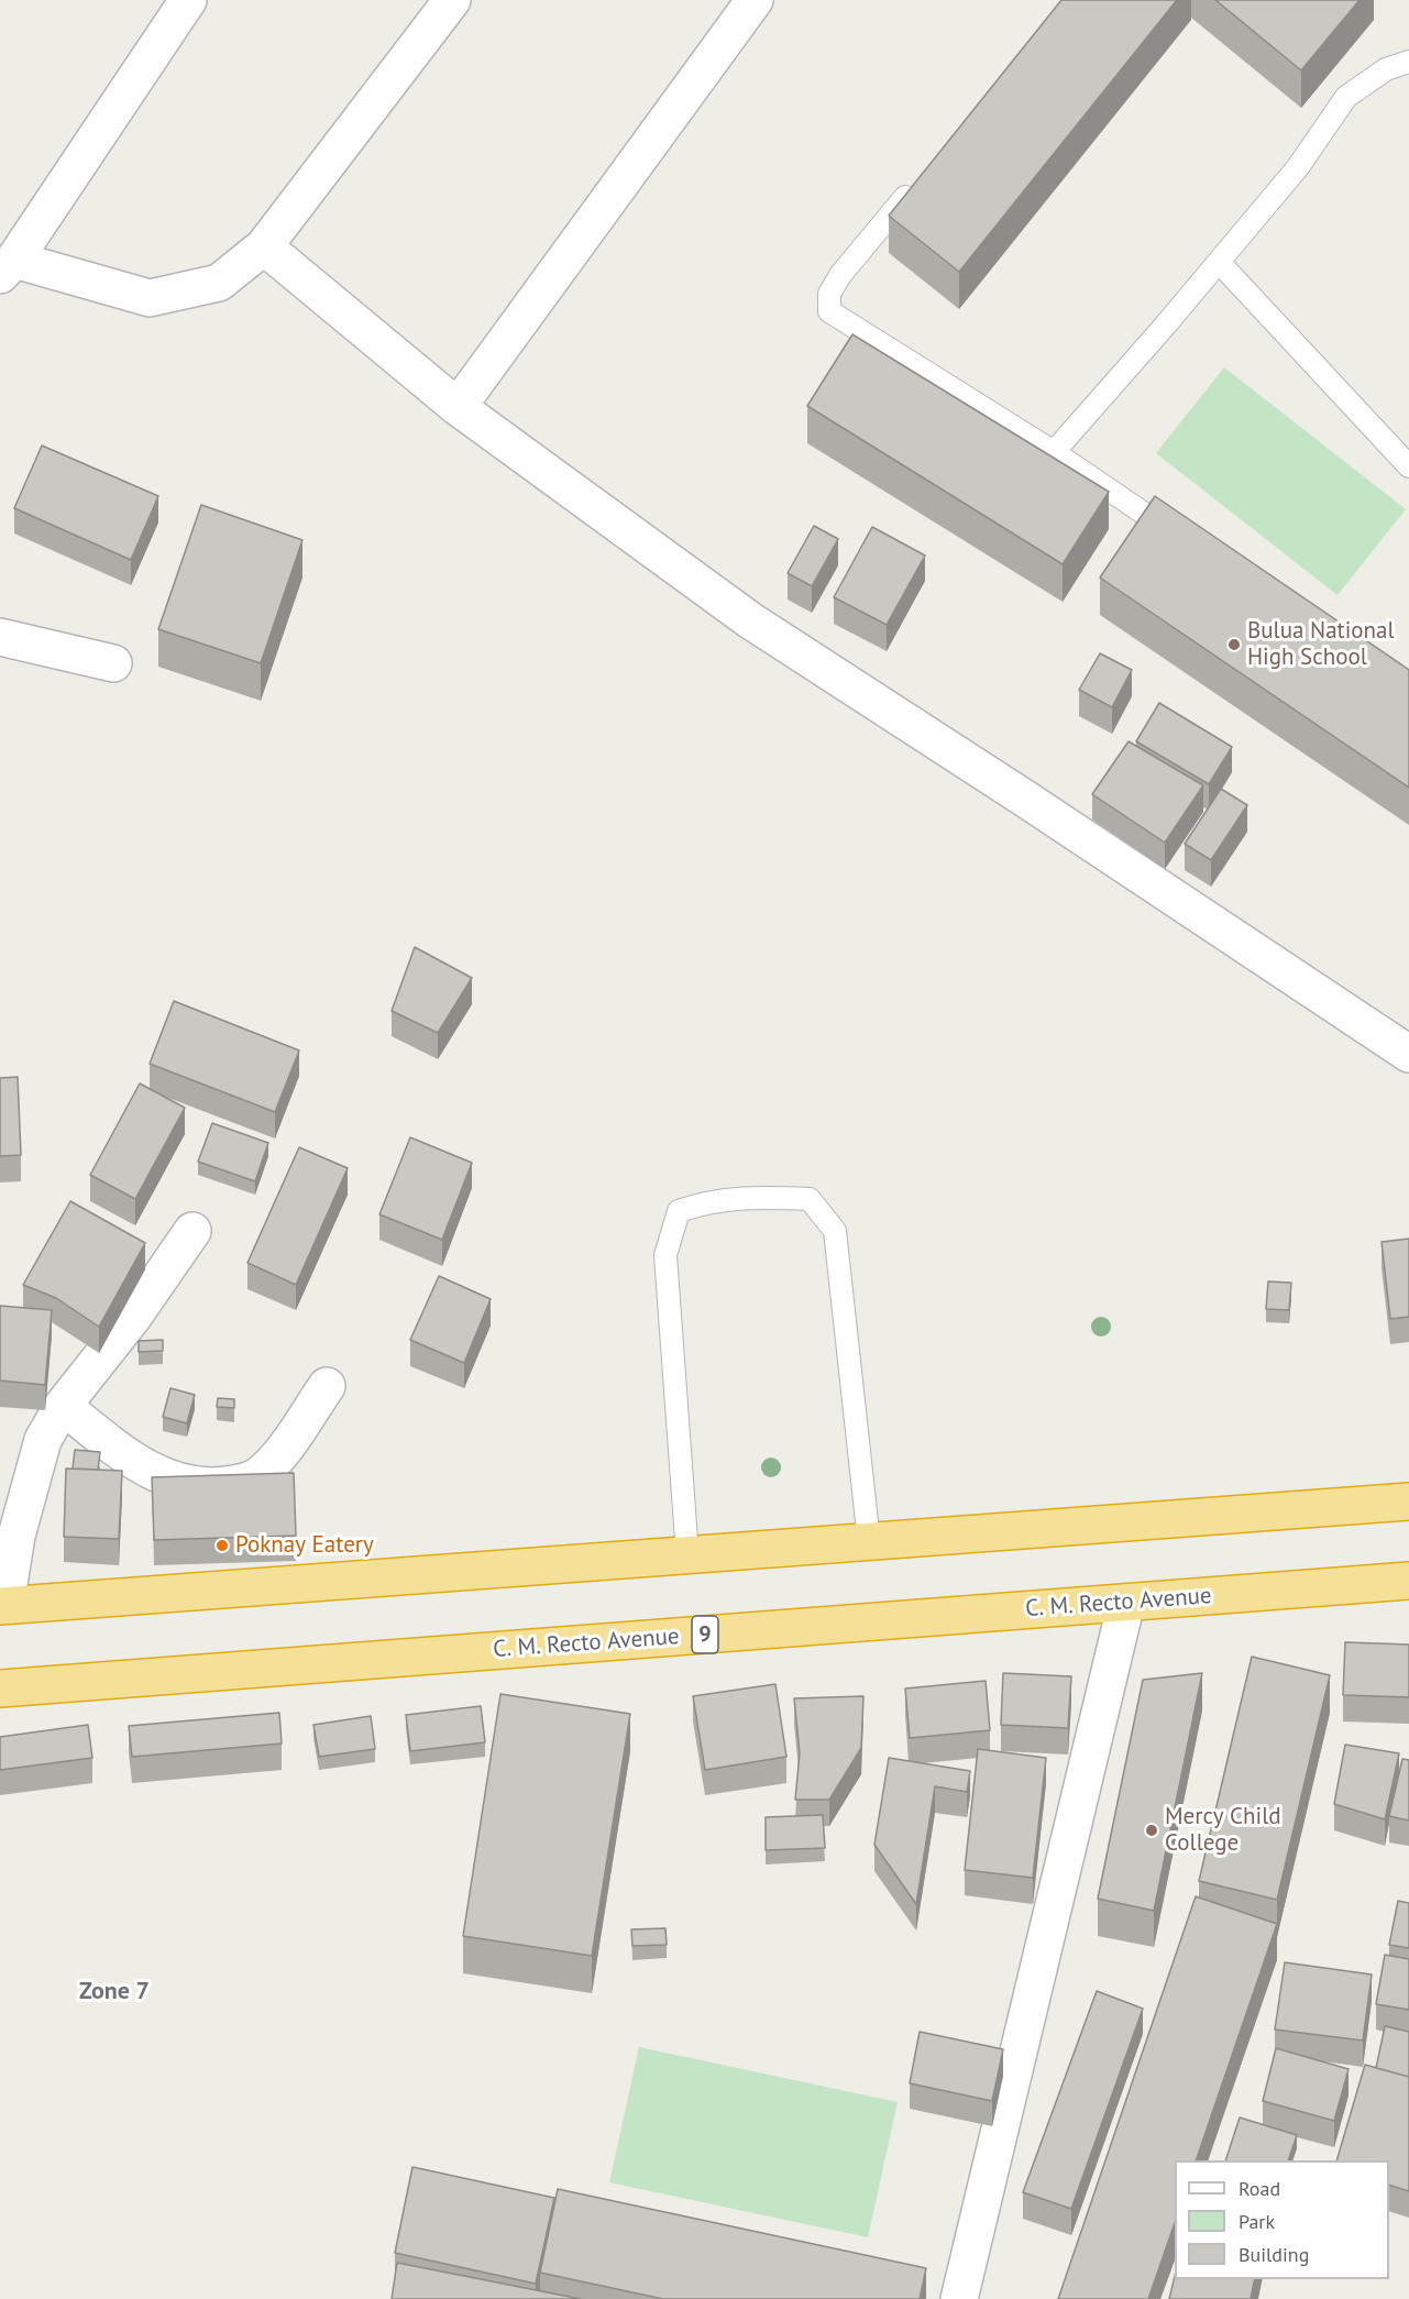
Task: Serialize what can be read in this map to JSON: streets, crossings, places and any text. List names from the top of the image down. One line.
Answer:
{"streets":{"highway":["C. M. Recto Avenue","9"]},"districts":["Zone 7"],"places":["Bulua National High School","Poknay Eatery","Mercy Child College"],"legend":["Road","Park","Building"]}
